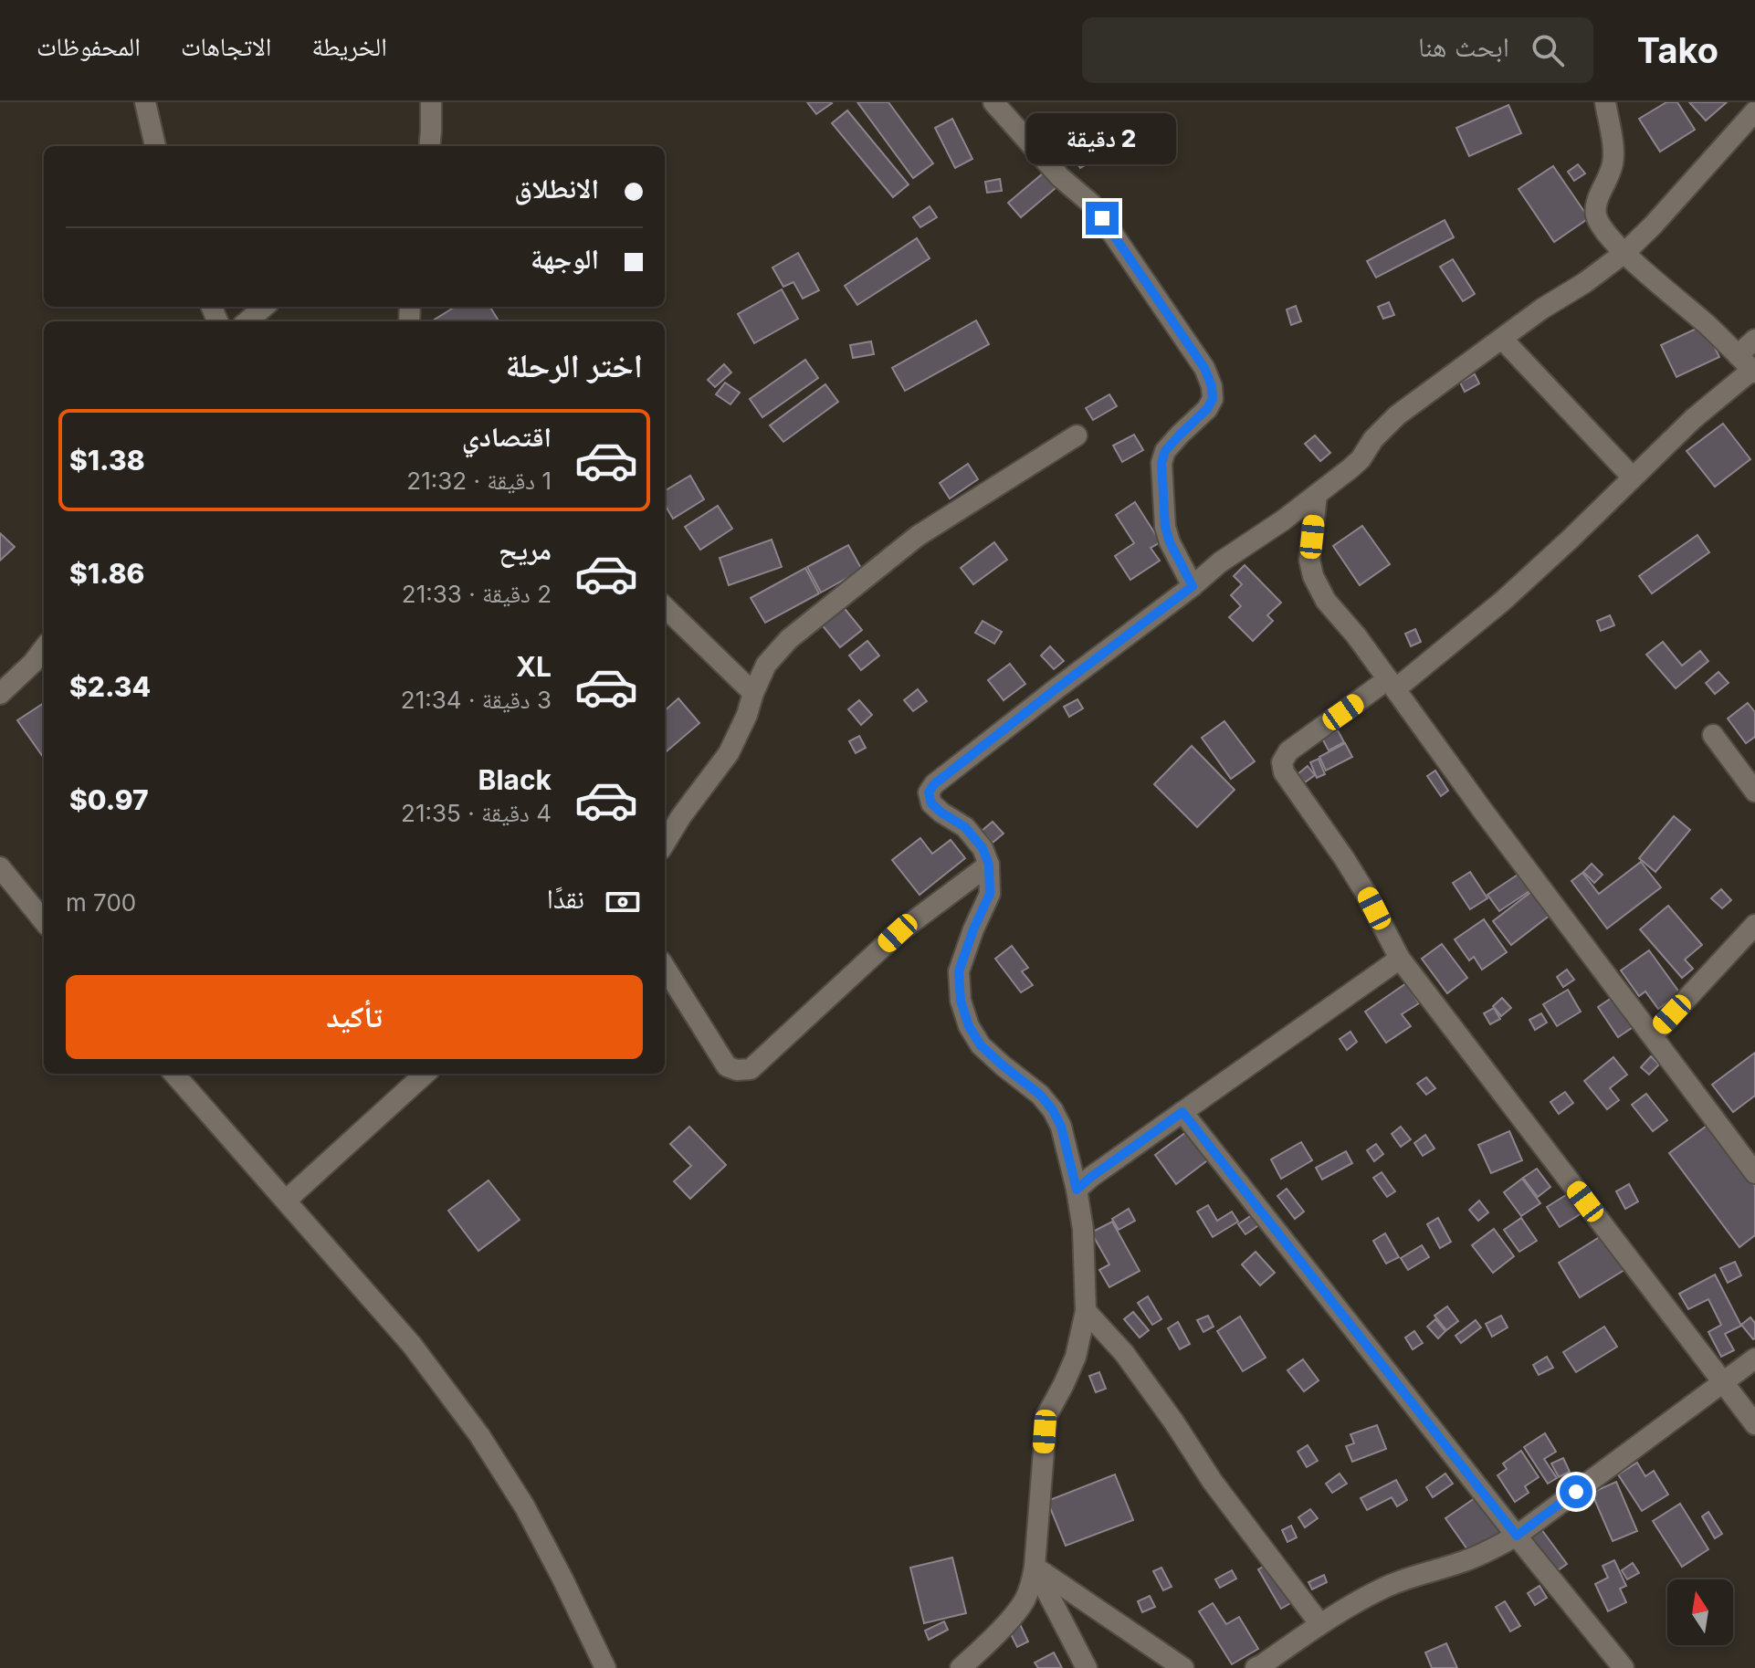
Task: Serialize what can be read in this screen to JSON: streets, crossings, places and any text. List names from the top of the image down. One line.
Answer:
{"north":"top","page":{"header":"Tako","search":"ابحث هنا","nav":["الخريطة","الاتجاهات","المحفوظات"],"bubble":"2 دقيقة","banner":["الانطلاق","الوجهة"],"heading":"اختر الرحلة","list":[{"name":"اقتصادي","note":"1 دقيقة · 21:32","value":"$1.38"},{"name":"مريح","note":"2 دقيقة · 21:33","value":"$1.86"},{"name":"XL","note":"3 دقيقة · 21:34","value":"$2.34"},{"name":"Black","note":"4 دقيقة · 21:35","value":"$0.97"}],"pay":["نقدًا","700 m"],"buttons":"تأكيد"}}
